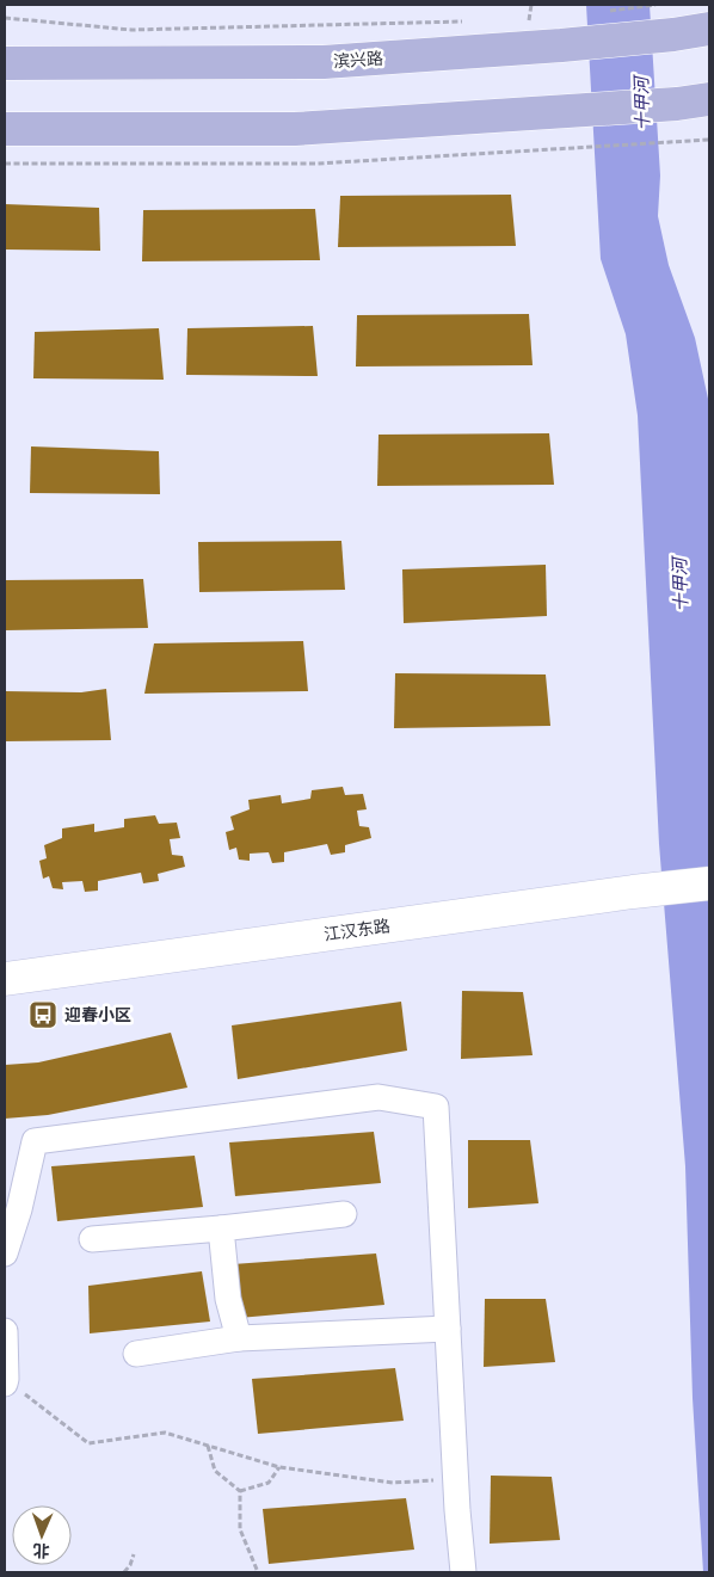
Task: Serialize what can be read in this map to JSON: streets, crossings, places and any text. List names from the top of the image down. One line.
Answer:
{"streets":{"main road":["滨兴路"],"street":["江汉东路"]},"water":["十甲河"],"places":{"bus stop":["迎春小区"]},"north":"bottom"}
